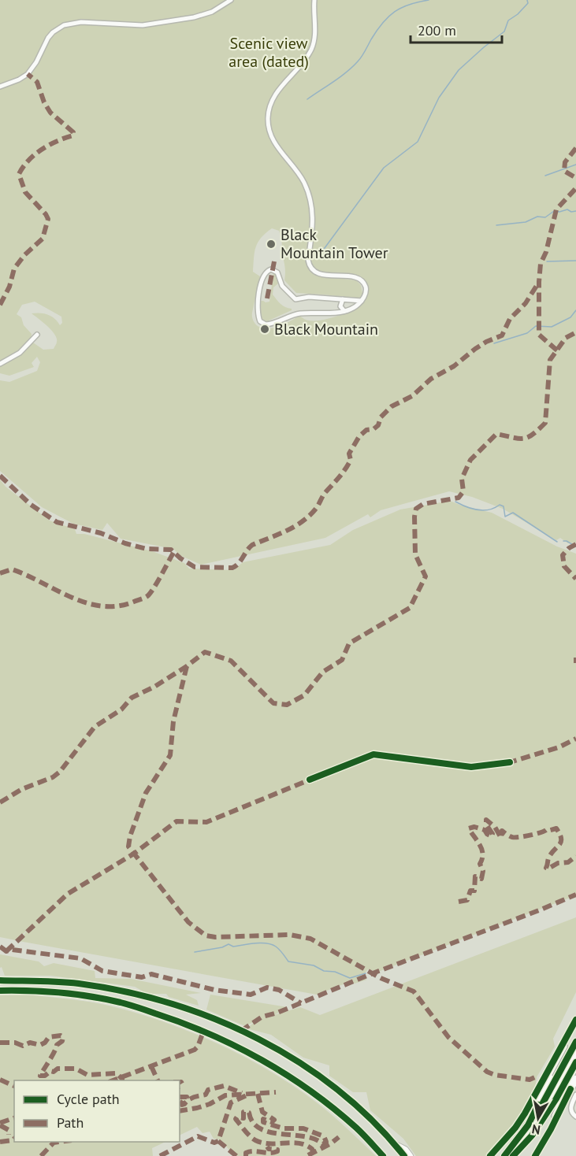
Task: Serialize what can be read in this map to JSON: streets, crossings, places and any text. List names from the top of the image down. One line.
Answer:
{"parks":["Scenic view area (dated)"],"places":["Black Mountain Tower","Black Mountain"],"legend":["Cycle path","Path"],"scale_bar":"200 m","north":"bottom"}
